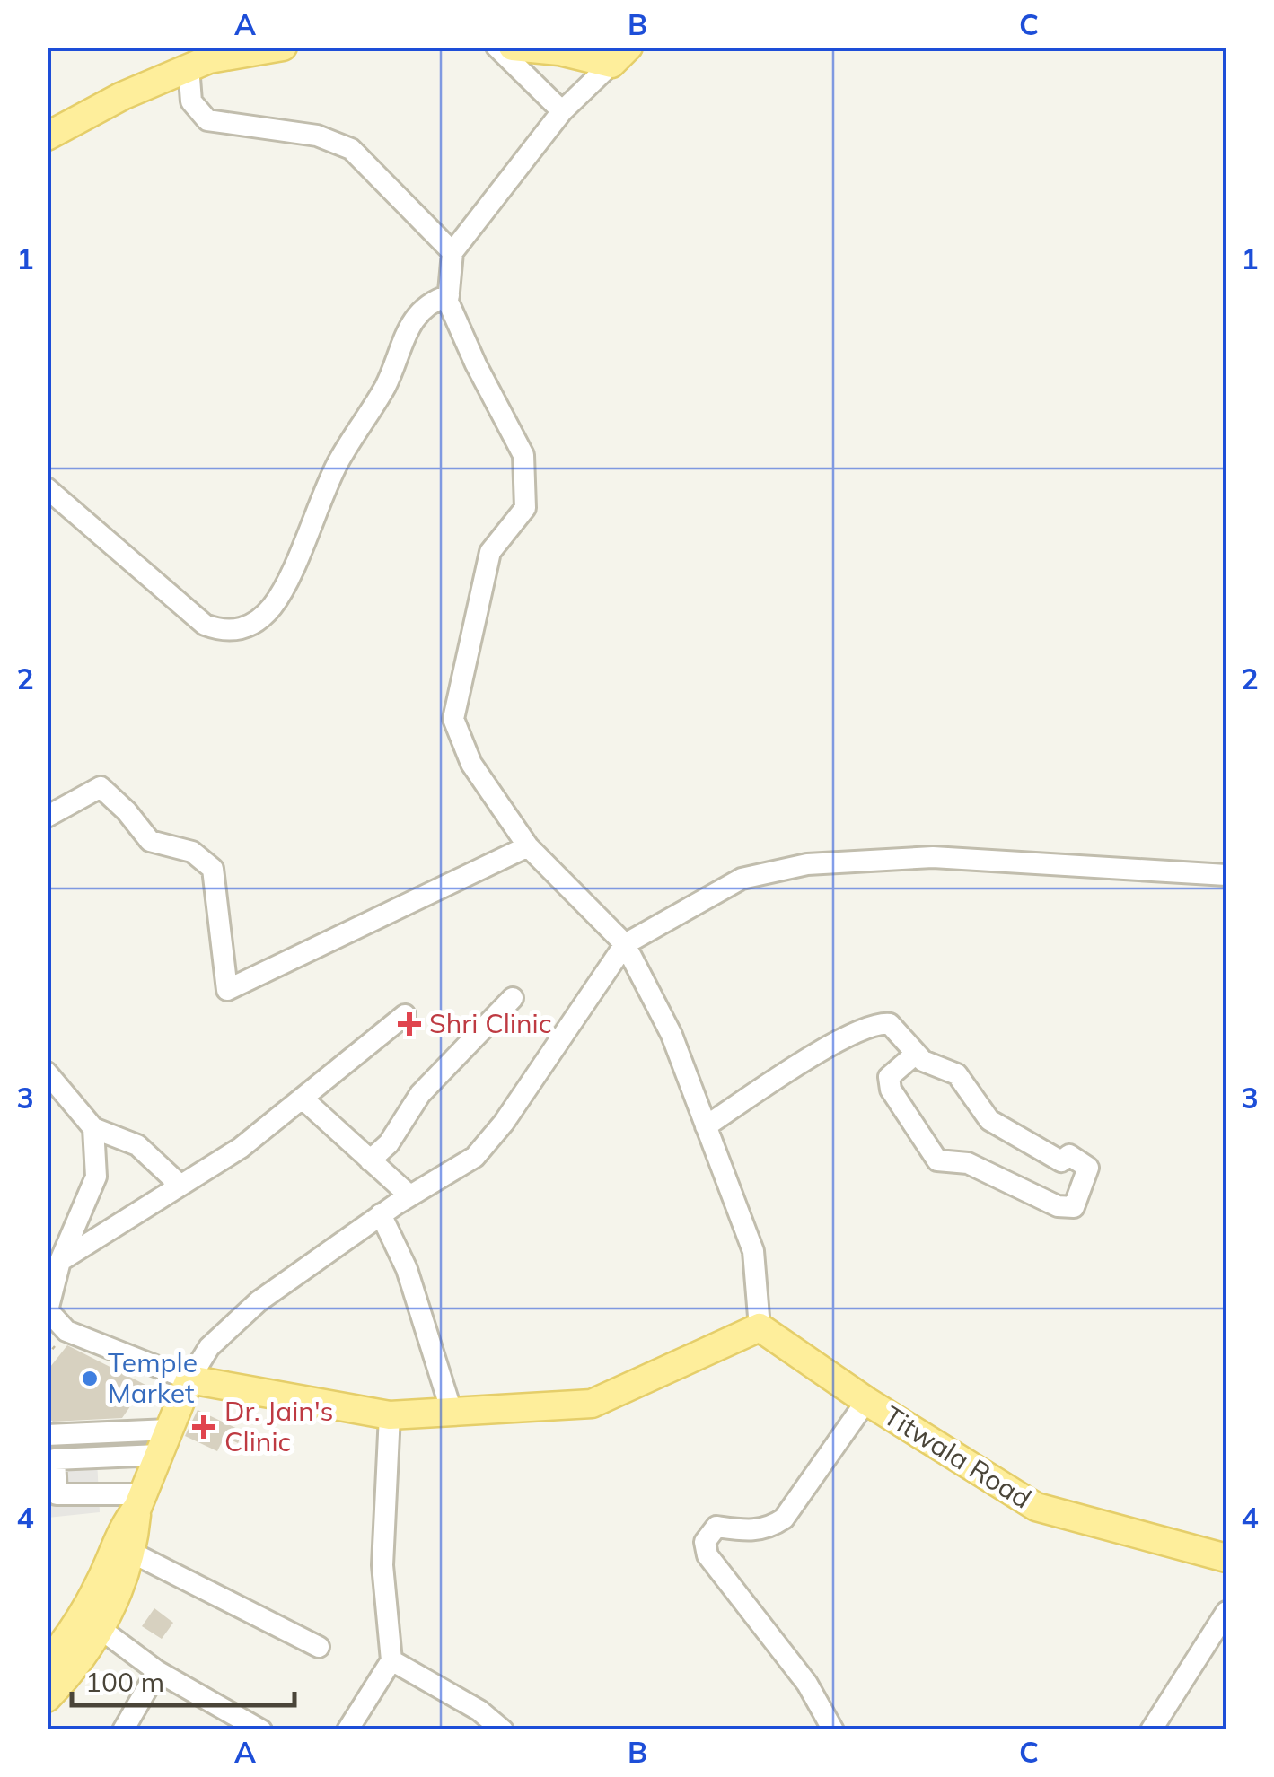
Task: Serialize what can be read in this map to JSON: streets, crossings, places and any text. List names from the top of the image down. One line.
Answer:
{"streets":{"main road":["Titwala Road"]},"places":{"health":["Shri Clinic","Dr. Jain's Clinic"],"other":["Temple Market"]},"scale_bar":"100 m","grid":{"columns":["A","B","C"],"rows":["1","2","3","4"]}}
